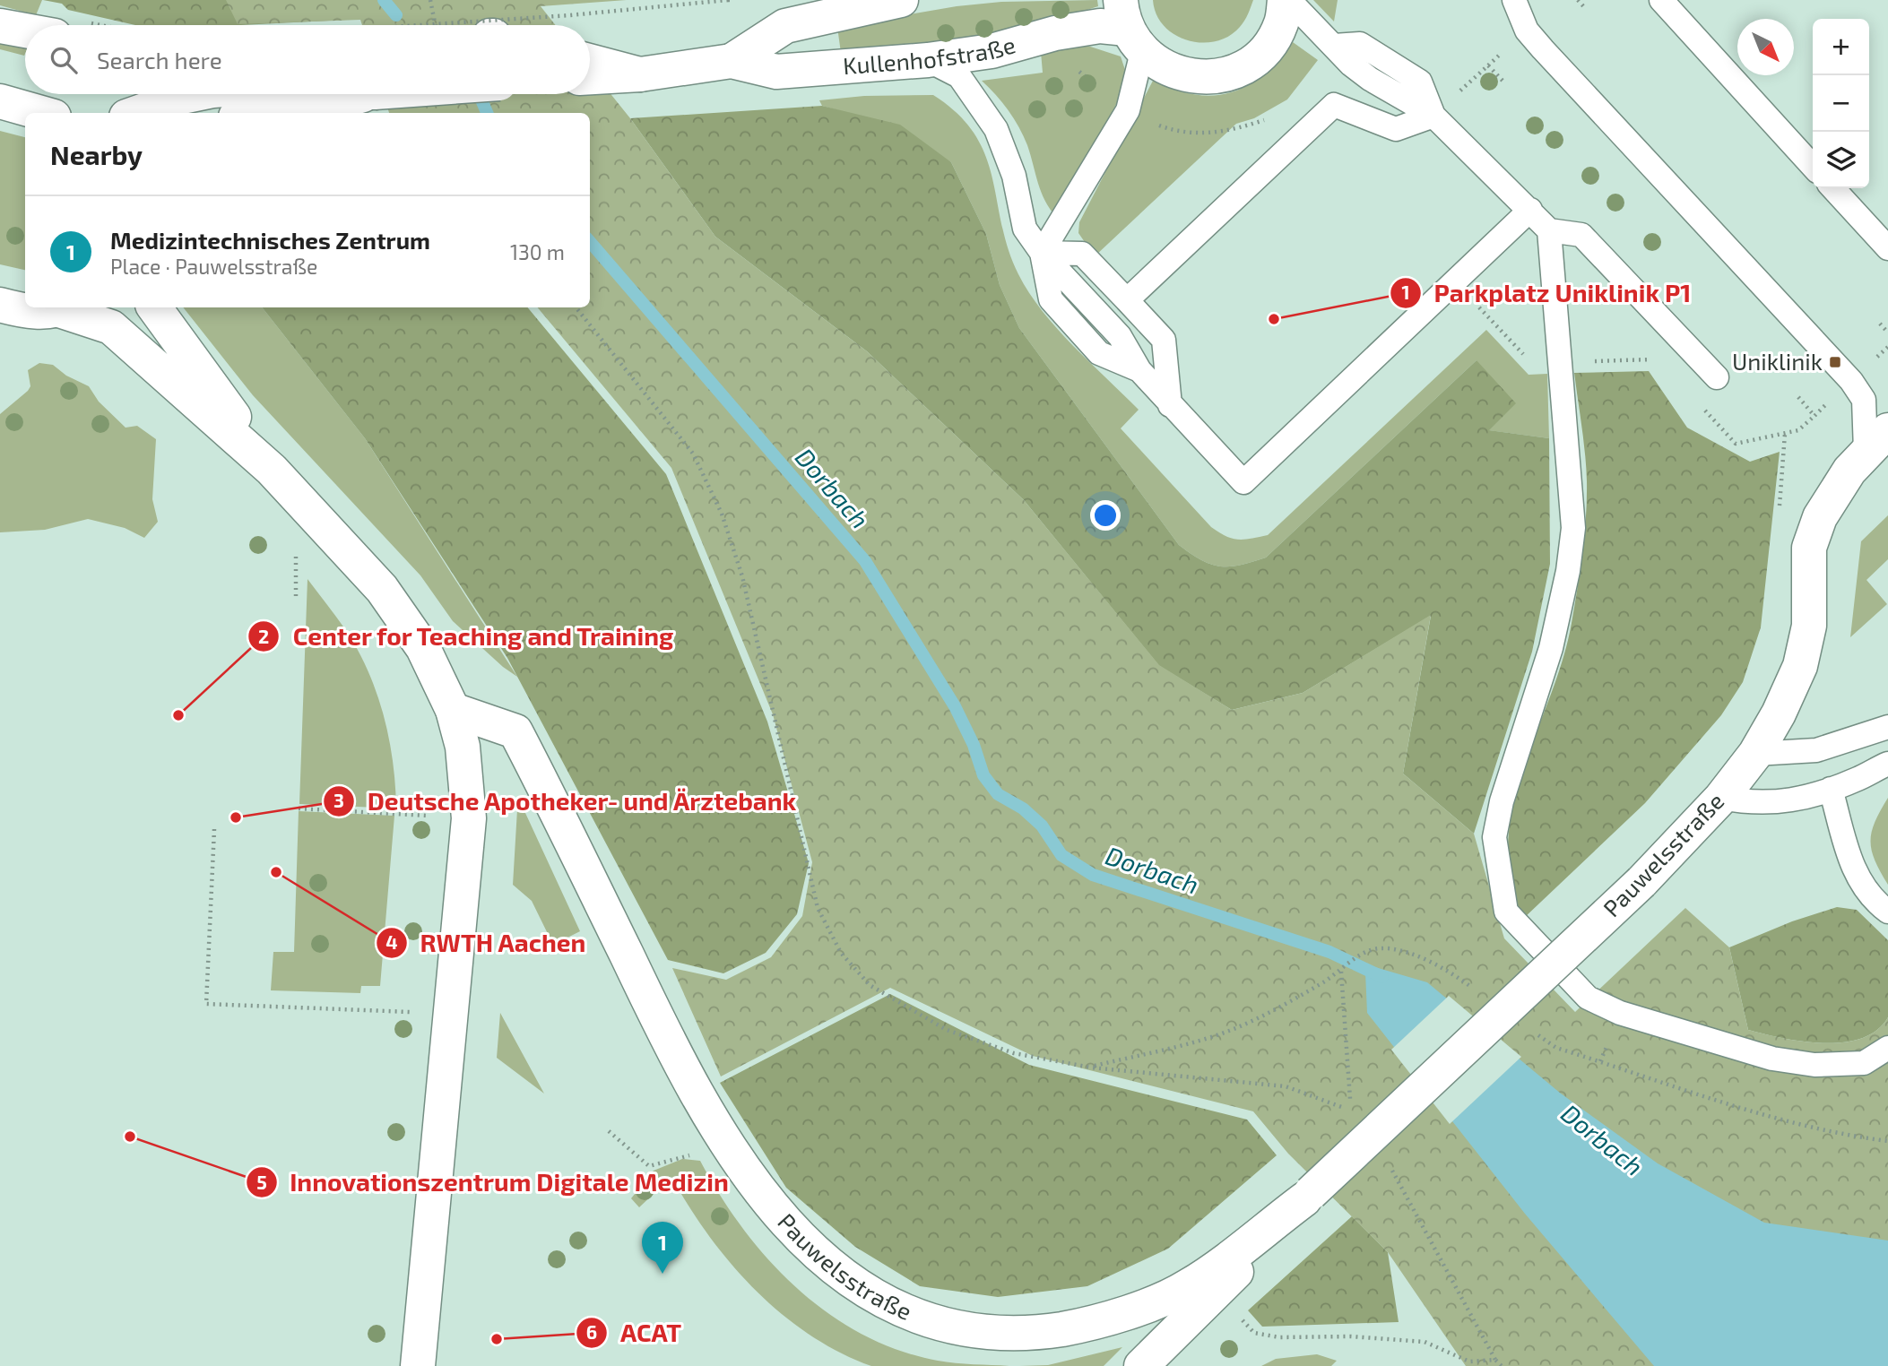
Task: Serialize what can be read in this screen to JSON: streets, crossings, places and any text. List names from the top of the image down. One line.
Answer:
{"streets":{"main road":["Kullenhofstraße","Pauwelsstraße"]},"water":["Dorbach"],"places":{"other":["Parkplatz Uniklinik P1","Center for Teaching and Training","Deutsche Apotheker- und Ärztebank","RWTH Aachen","Innovationszentrum Digitale Medizin","ACAT"],"transit":["Uniklinik"]},"north":"bottom right","page":{"map_buttons":["+","−"],"search":"Search here","heading":"Nearby","list":[{"mark":"1","name":"Medizintechnisches Zentrum","note":"Place · Pauwelsstraße","value":"130 m"}],"pins":"1"}}
